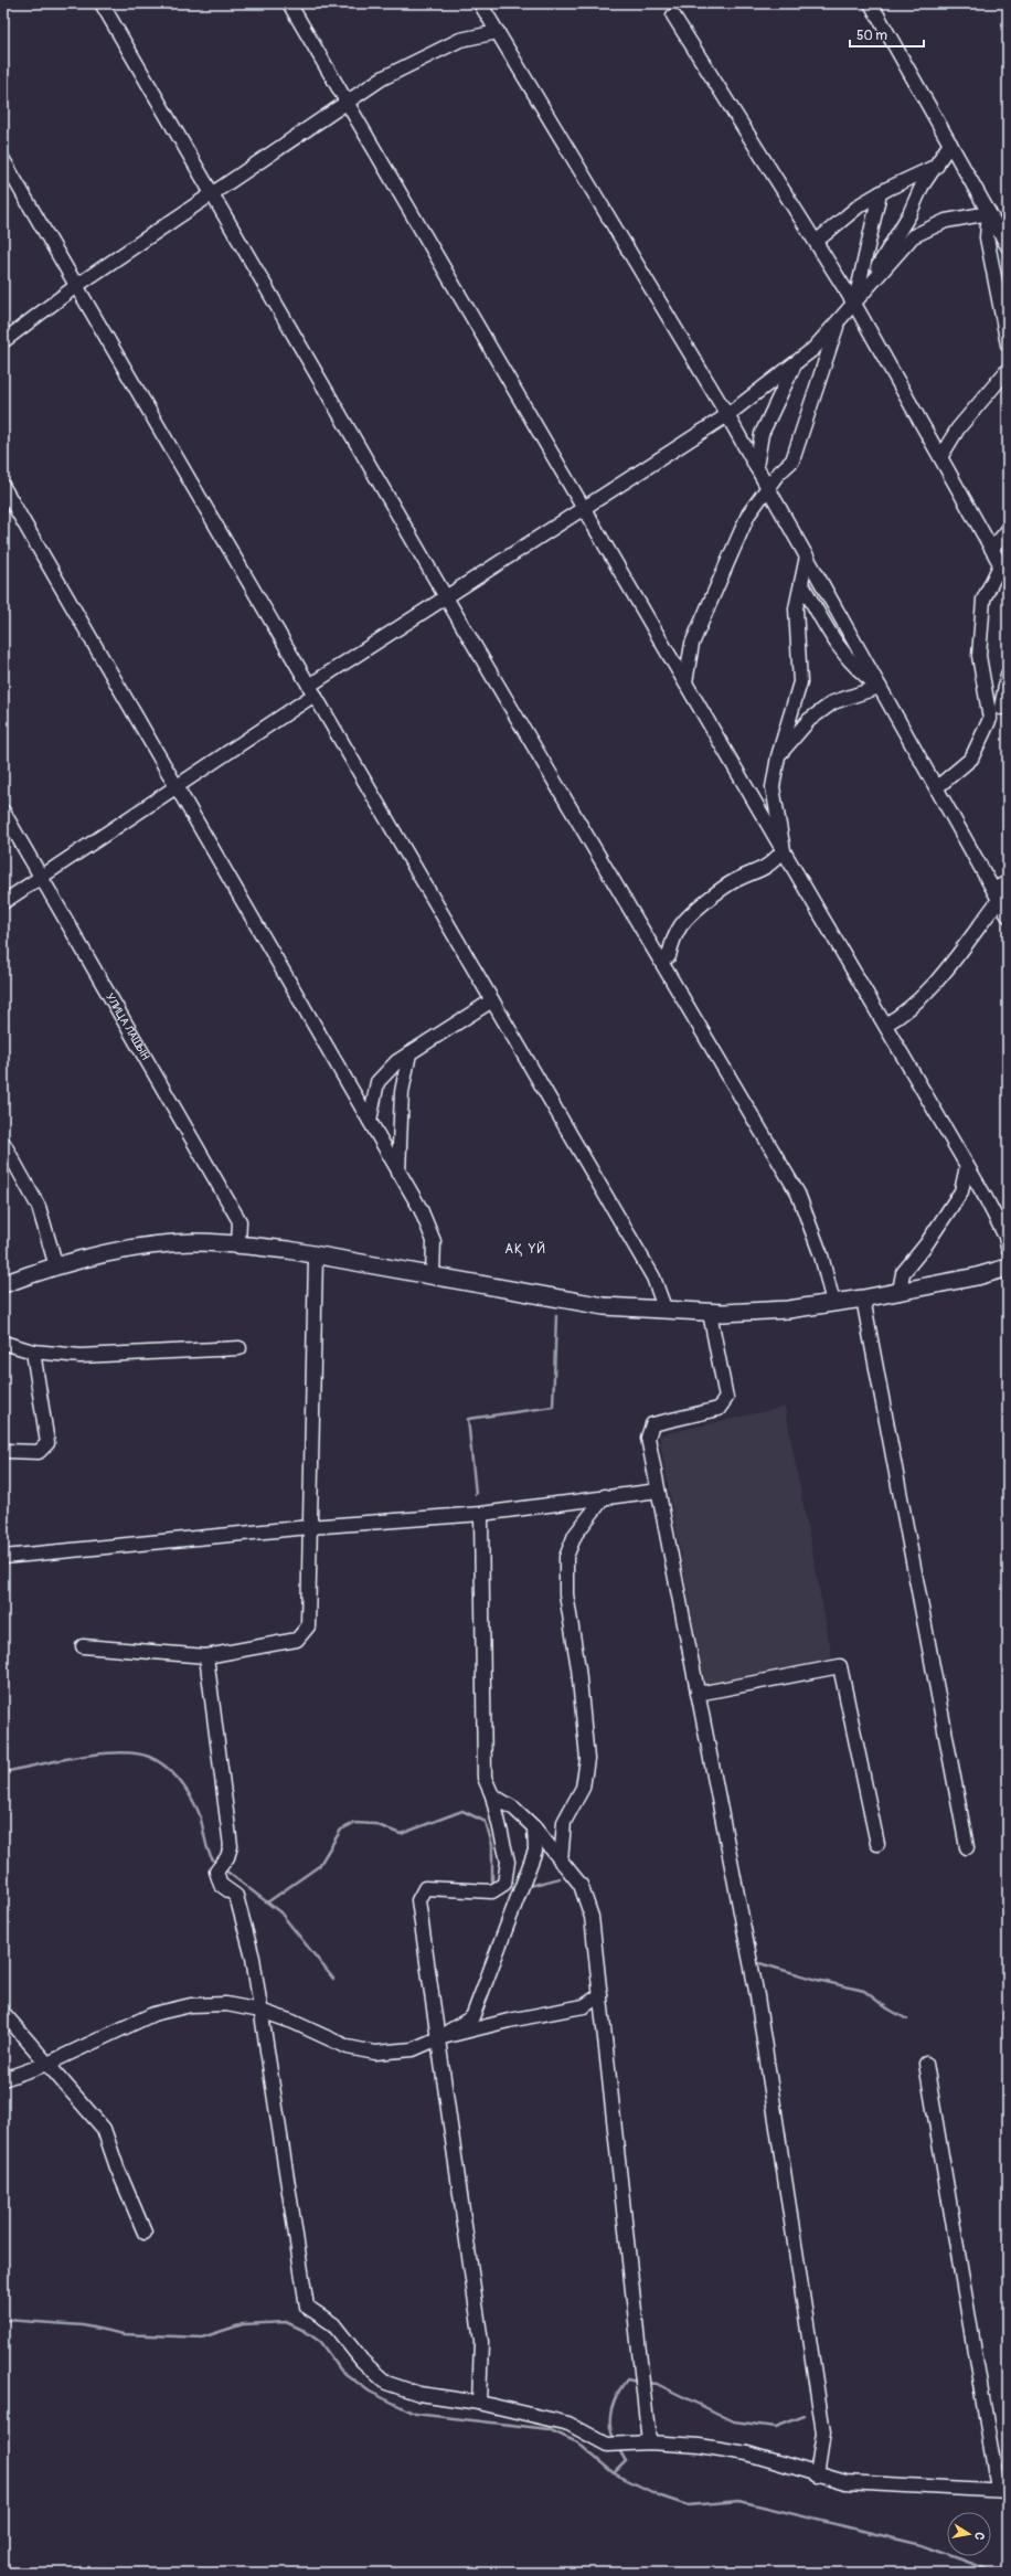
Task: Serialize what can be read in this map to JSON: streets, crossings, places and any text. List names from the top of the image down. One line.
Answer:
{"streets":{"street":["УЛИЦА ЛАШЫН"]},"districts":["АҚ ҮЙ"],"scale_bar":"50 m","north":"right"}
